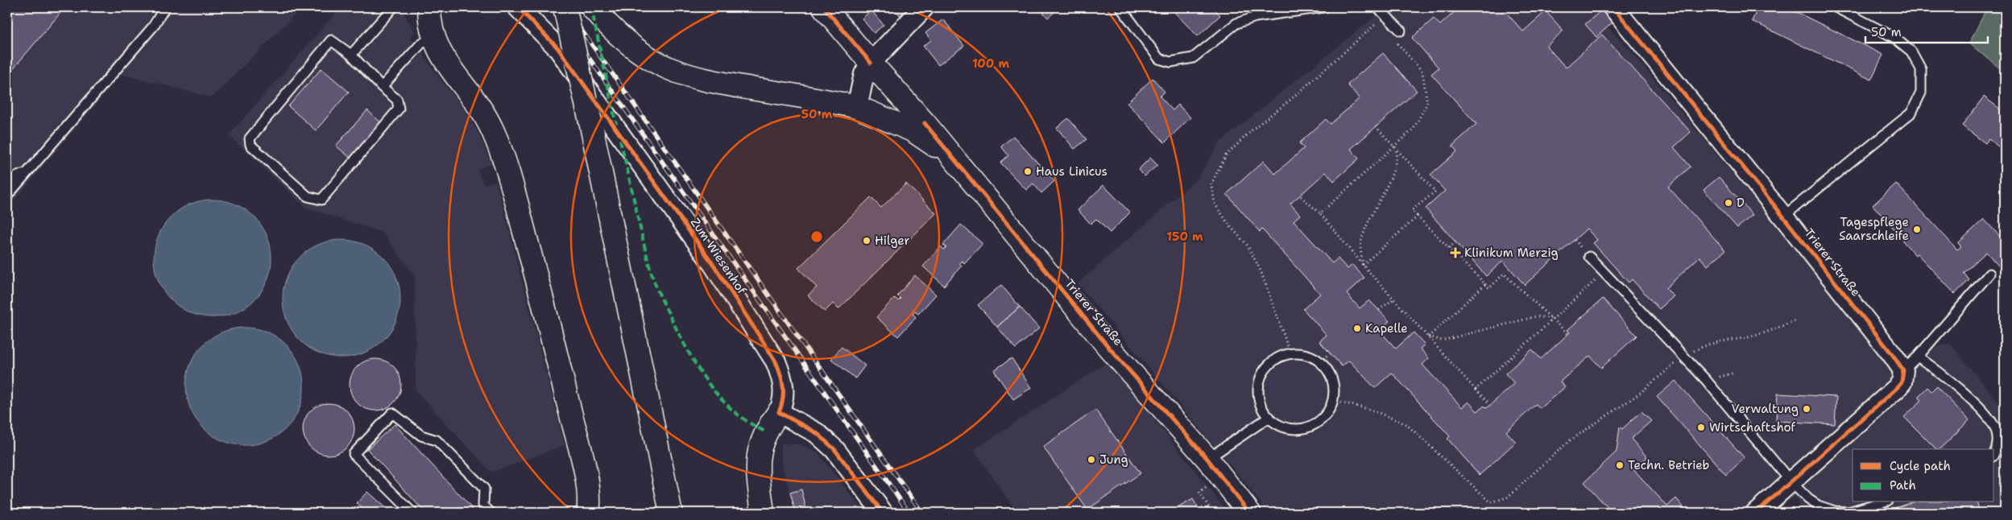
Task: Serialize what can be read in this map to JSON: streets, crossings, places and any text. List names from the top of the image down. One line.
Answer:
{"streets":{"main road":["Trierer Straße"],"street":["Zum Wiesenhof"]},"places":{"other":["Haus Linicus","D","Tagespflege Saarschleife","Hilger","Kapelle","Verwaltung","Wirtschaftshof","Jung","Techn. Betrieb"],"health":["Klinikum Merzig"]},"legend":["Cycle path","Path"],"scale_bar":"50 m","rings":["100 m","50 m","150 m"]}
